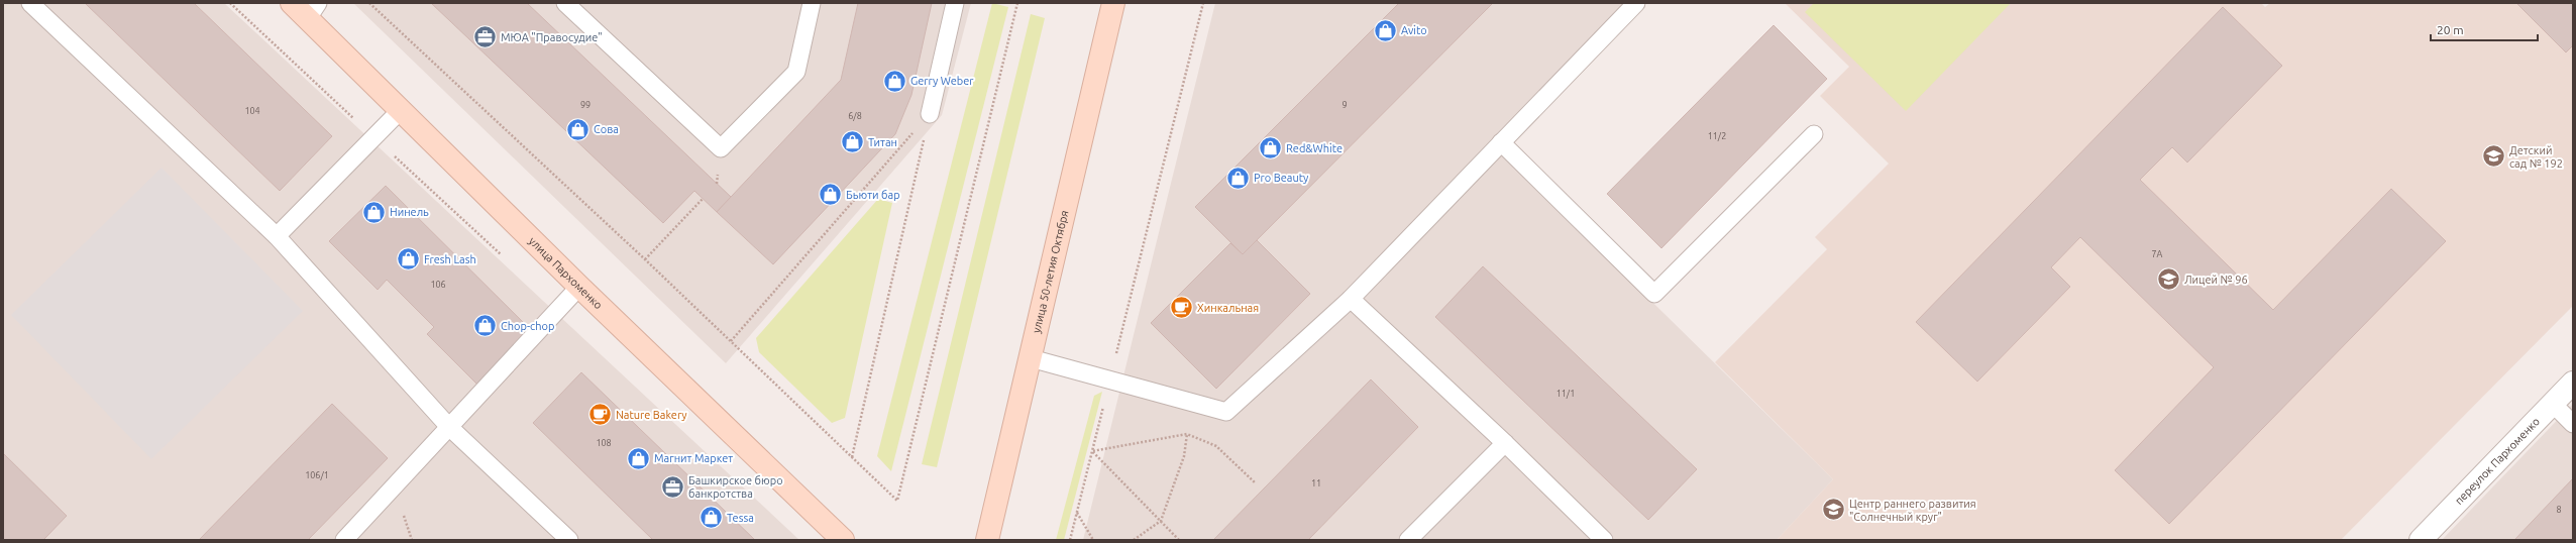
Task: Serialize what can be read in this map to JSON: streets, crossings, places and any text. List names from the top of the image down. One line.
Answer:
{"streets":{"street":["улица 50-летия Октября","улица Пархоменко","переулок Пархоменко"]},"places":{"shop":["Avito","Gerry Weber","Сова","Титан","Red&White","Pro Beauty","Бьюти бар","Нинель","Fresh Lash","Chop-chop","Магнит Маркет","Tessa"],"office":["МЮА \"Правосудие\"","Башкирское бюро банкротства"],"school or university":["Детский сад № 192","Лицей № 96","Центр раннего развития \"Солнечный круг\""],"cafe":["Хинкальная","Nature Bakery"]},"house_numbers":["99","9","104","6/8","11/2","7А","106","11/1","108","106/1","11","8"],"scale_bar":"20 m"}
